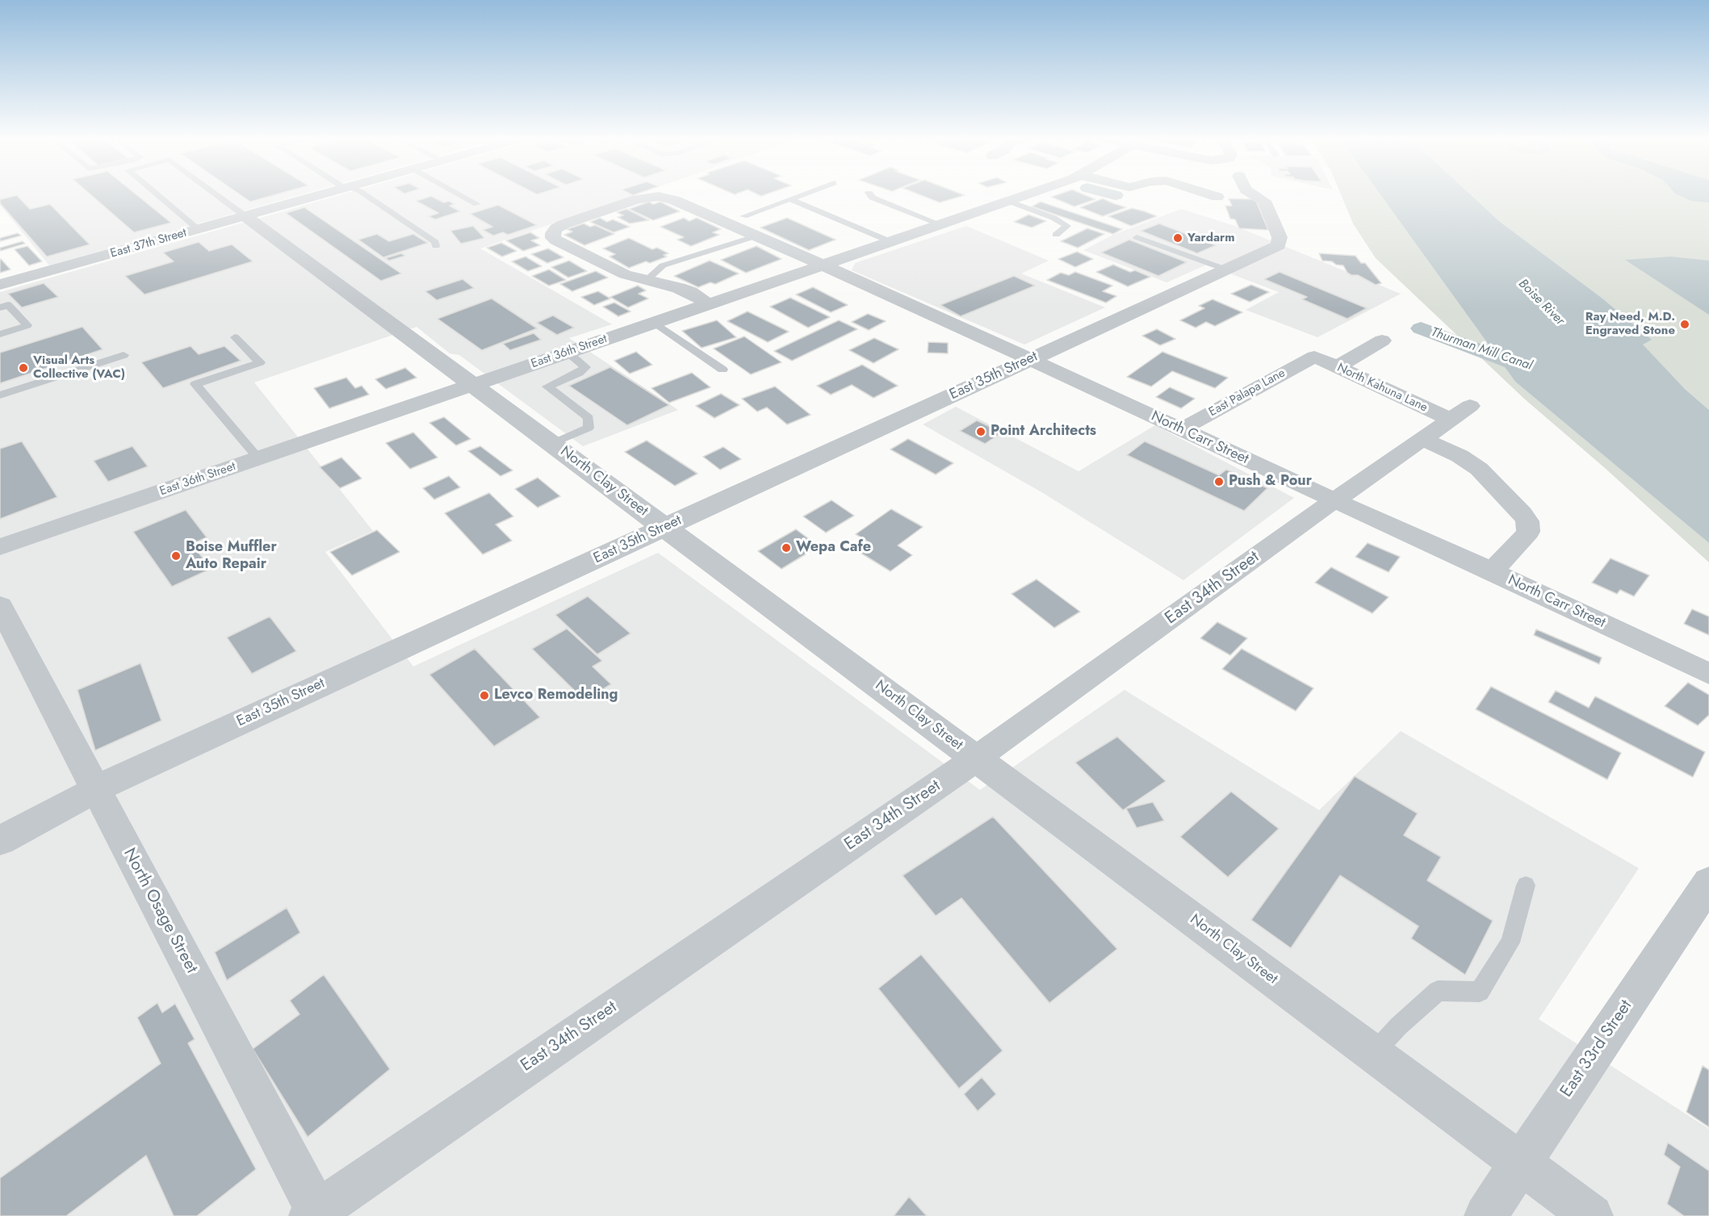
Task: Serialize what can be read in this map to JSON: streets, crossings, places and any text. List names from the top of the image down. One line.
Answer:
{"streets":{"street":["East 37th Street","East 36th Street","East 35th Street","North Kahuna Lane","East Palapa Lane","North Carr Street","North Clay Street","East 34th Street","North Osage Street","East 33rd Street"]},"crossings":[["East 37th Street","North Clay Street"],["East 36th Street","North Carr Street"],["East 36th Street","North Clay Street"],["East 35th Street","North Carr Street"],["East 35th Street","North Clay Street"],["East 35th Street","North Osage Street"],["North Kahuna Lane","East Palapa Lane"],["North Kahuna Lane","East 34th Street"],["East Palapa Lane","North Carr Street"],["North Carr Street","East 34th Street"],["North Clay Street","East 34th Street"],["North Clay Street","East 33rd Street"],["East 34th Street","North Osage Street"]],"water":["Boise River","Thurman Mill Canal"],"places":["Yardarm","Ray Need, M.D. Engraved Stone","Visual Arts Collective (VAC)","Point Architects","Push & Pour","Wepa Cafe","Boise Muffler Auto Repair","Levco Remodeling"]}
